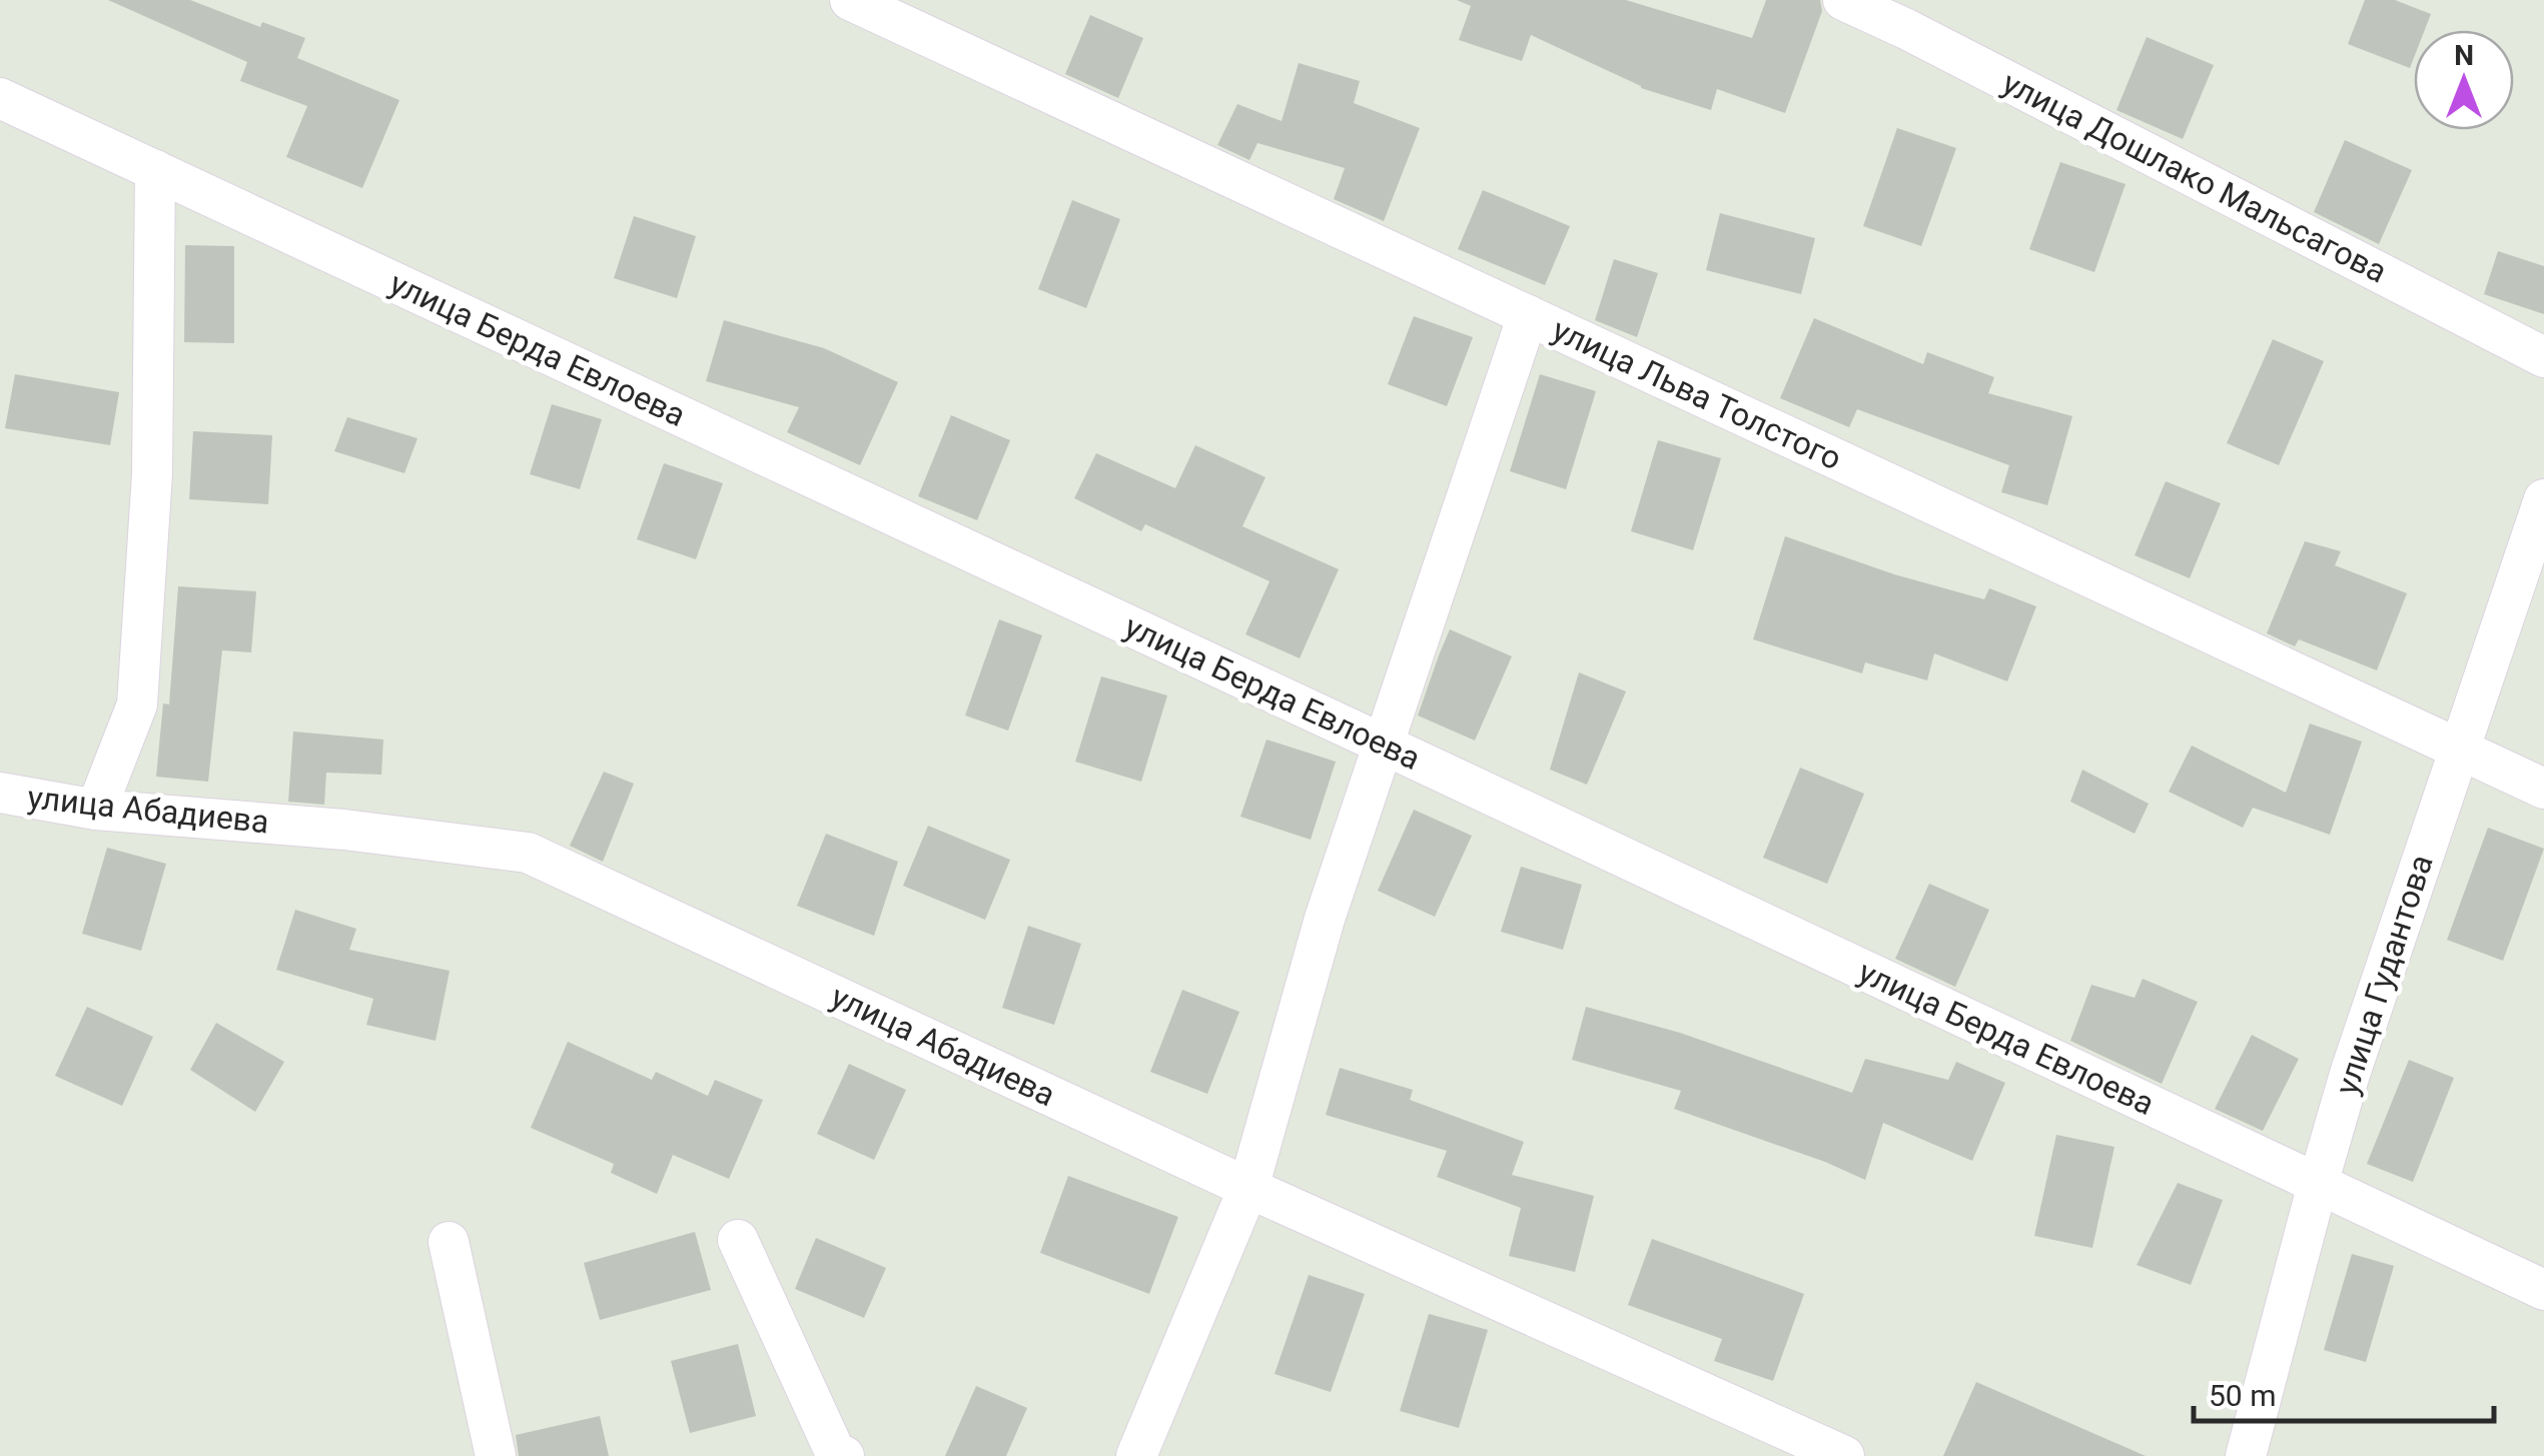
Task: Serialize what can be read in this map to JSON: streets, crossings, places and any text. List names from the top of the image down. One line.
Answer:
{"streets":{"street":["улица Дошлако Мальсагова","улица Берда Евлоева","улица Льва Толстого","улица Абадиева","улица Гудантова"]},"crossings":[["улица Берда Евлоева","улица Гудантова"],["улица Льва Толстого","улица Гудантова"]],"scale_bar":"50 m","north":"top"}
